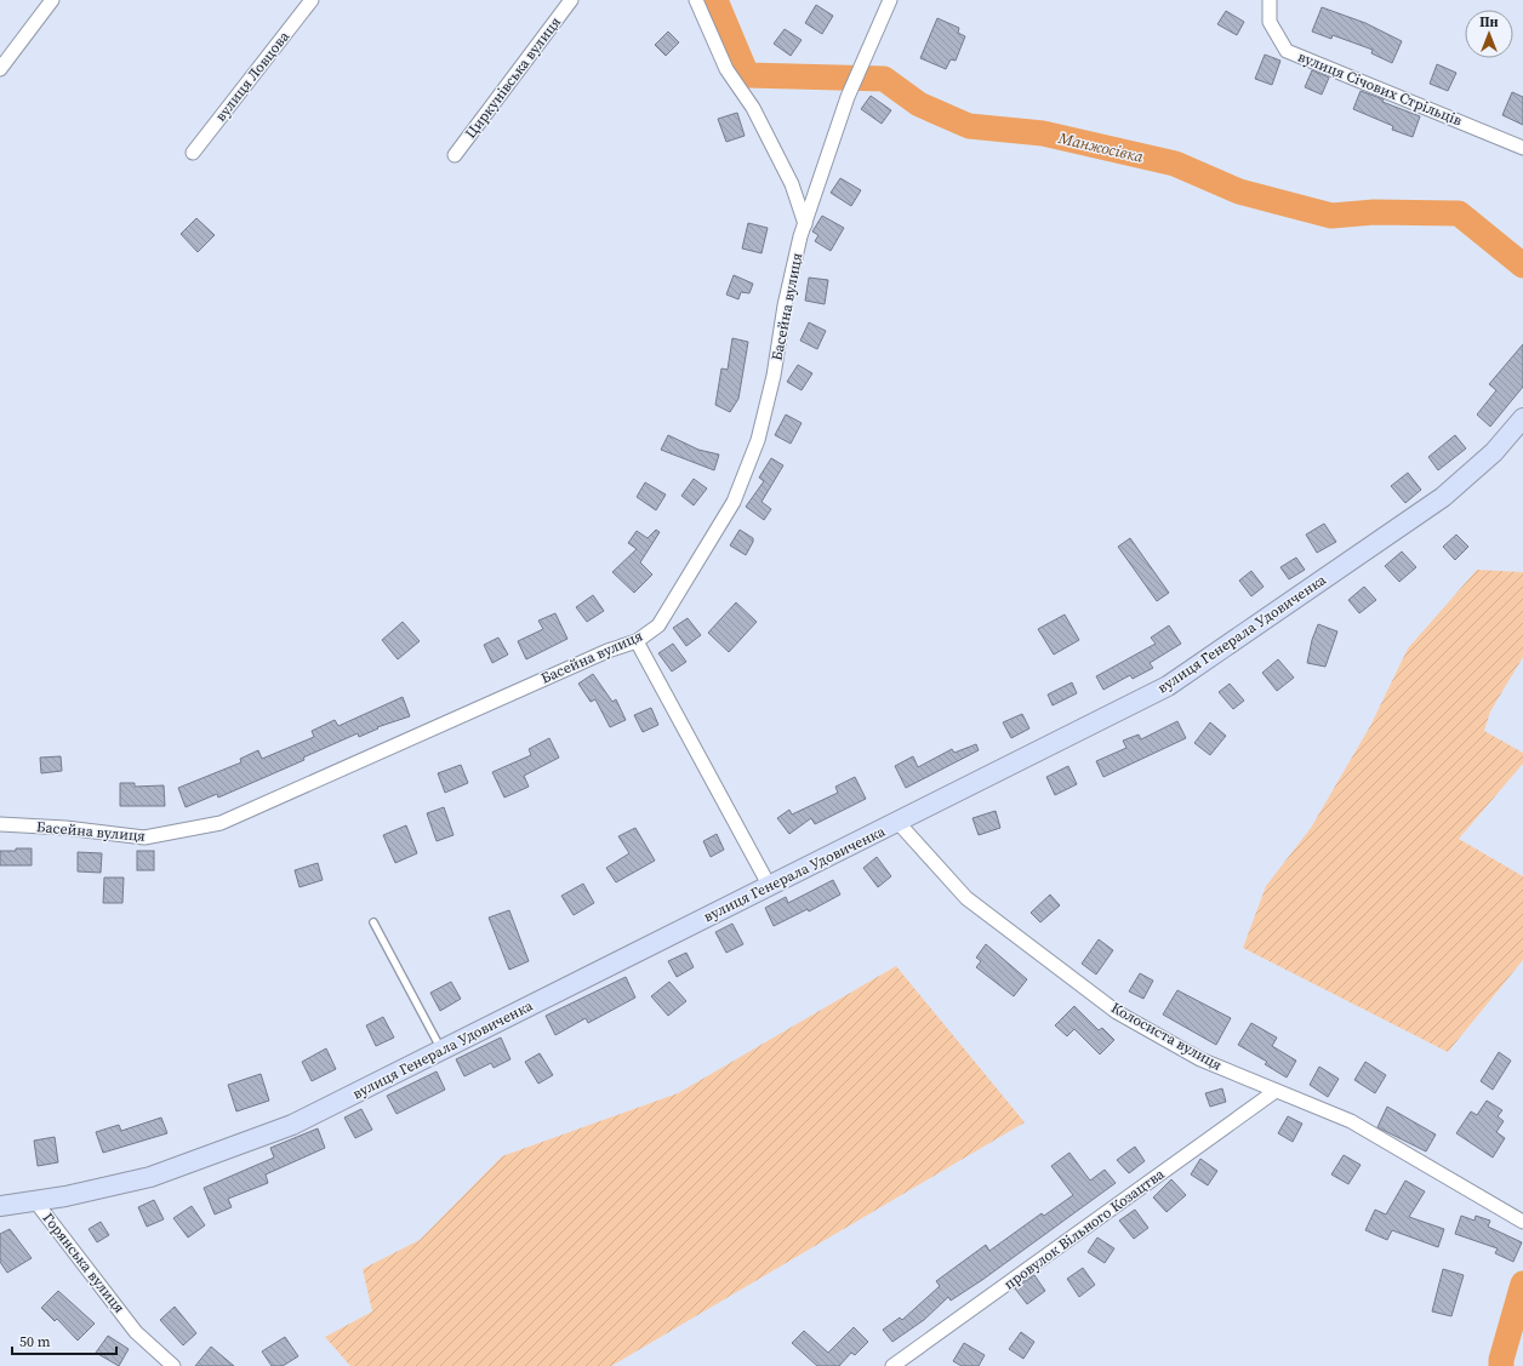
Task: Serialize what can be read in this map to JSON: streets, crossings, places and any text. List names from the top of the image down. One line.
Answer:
{"streets":{"main road":["вулиця Генерала Удовиченка"],"street":["вулиця Ловцова","Циркунівська вулиця","вулиця Січових Стрільців","Басейна вулиця","Колосиста вулиця","провулок Вільного Козацтва","Горянська вулиця"]},"crossings":[["вулиця Генерала Удовиченка","Колосиста вулиця"],["вулиця Генерала Удовиченка","Горянська вулиця"],["Колосиста вулиця","провулок Вільного Козацтва"]],"water":["Манжосівка"],"scale_bar":"50 m","north":"top"}
